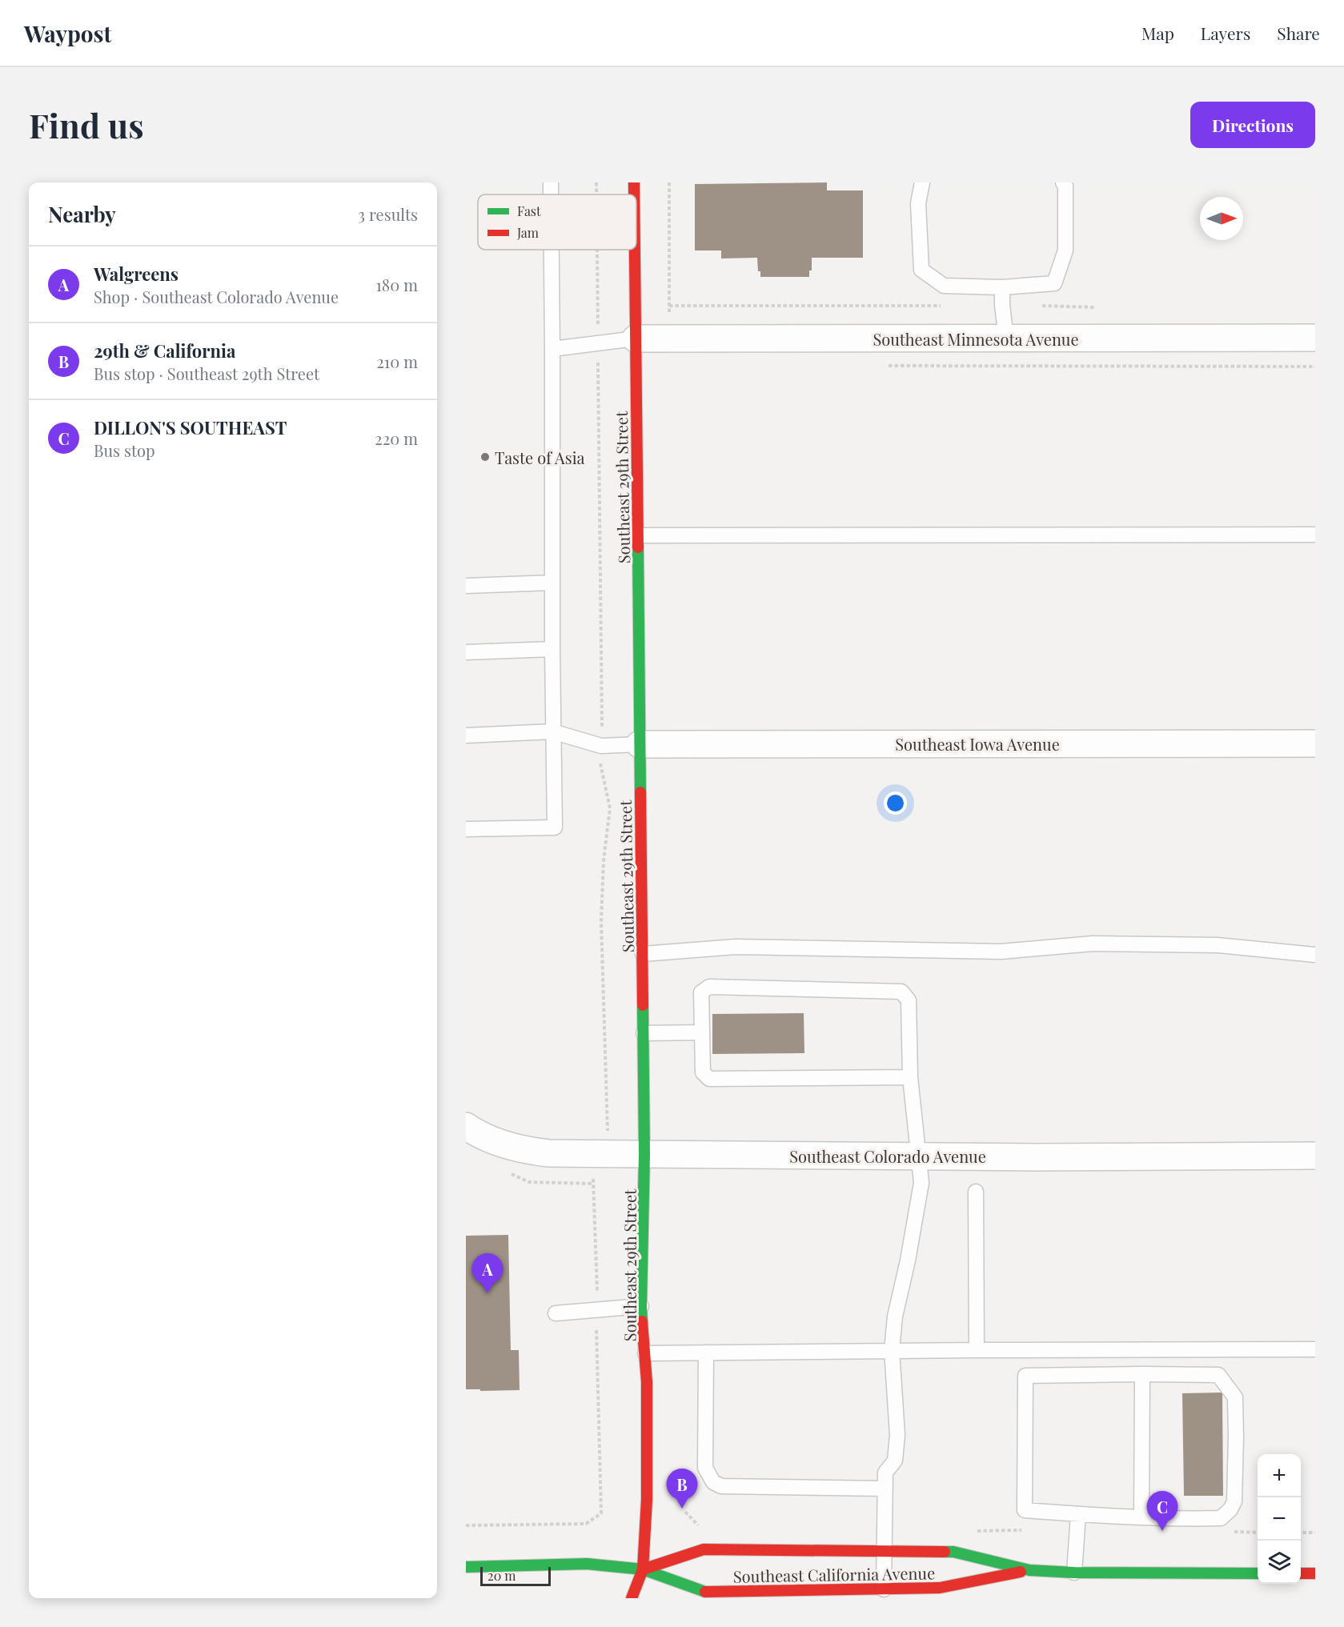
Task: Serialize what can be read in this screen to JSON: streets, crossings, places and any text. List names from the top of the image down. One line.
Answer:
{"streets":{"main road":["Southeast 29th Street","Southeast California Avenue"],"street":["Southeast Minnesota Avenue","Southeast Iowa Avenue","Southeast Colorado Avenue"]},"crossings":[["Southeast Minnesota Avenue","Southeast 29th Street"],["Southeast 29th Street","Southeast Iowa Avenue"],["Southeast 29th Street","Southeast Colorado Avenue"],["Southeast 29th Street","Southeast California Avenue"]],"places":["Taste of Asia"],"legend":["Fast","Jam"],"scale_bar":"20 m","north":"right","page":{"header":"Waypost","nav":["Map","Layers","Share"],"buttons":"Directions","title":"Find us","heading":["Nearby","3 results"],"list":[{"mark":"A","name":"Walgreens","note":"Shop · Southeast Colorado Avenue","value":"180 m"},{"mark":"B","name":"29th & California","note":"Bus stop · Southeast 29th Street","value":"210 m"},{"mark":"C","name":"DILLON'S SOUTHEAST","note":"Bus stop","value":"220 m"}],"pins":["A","B","C"],"map_buttons":["+","−"],"scale":"20 m"}}
